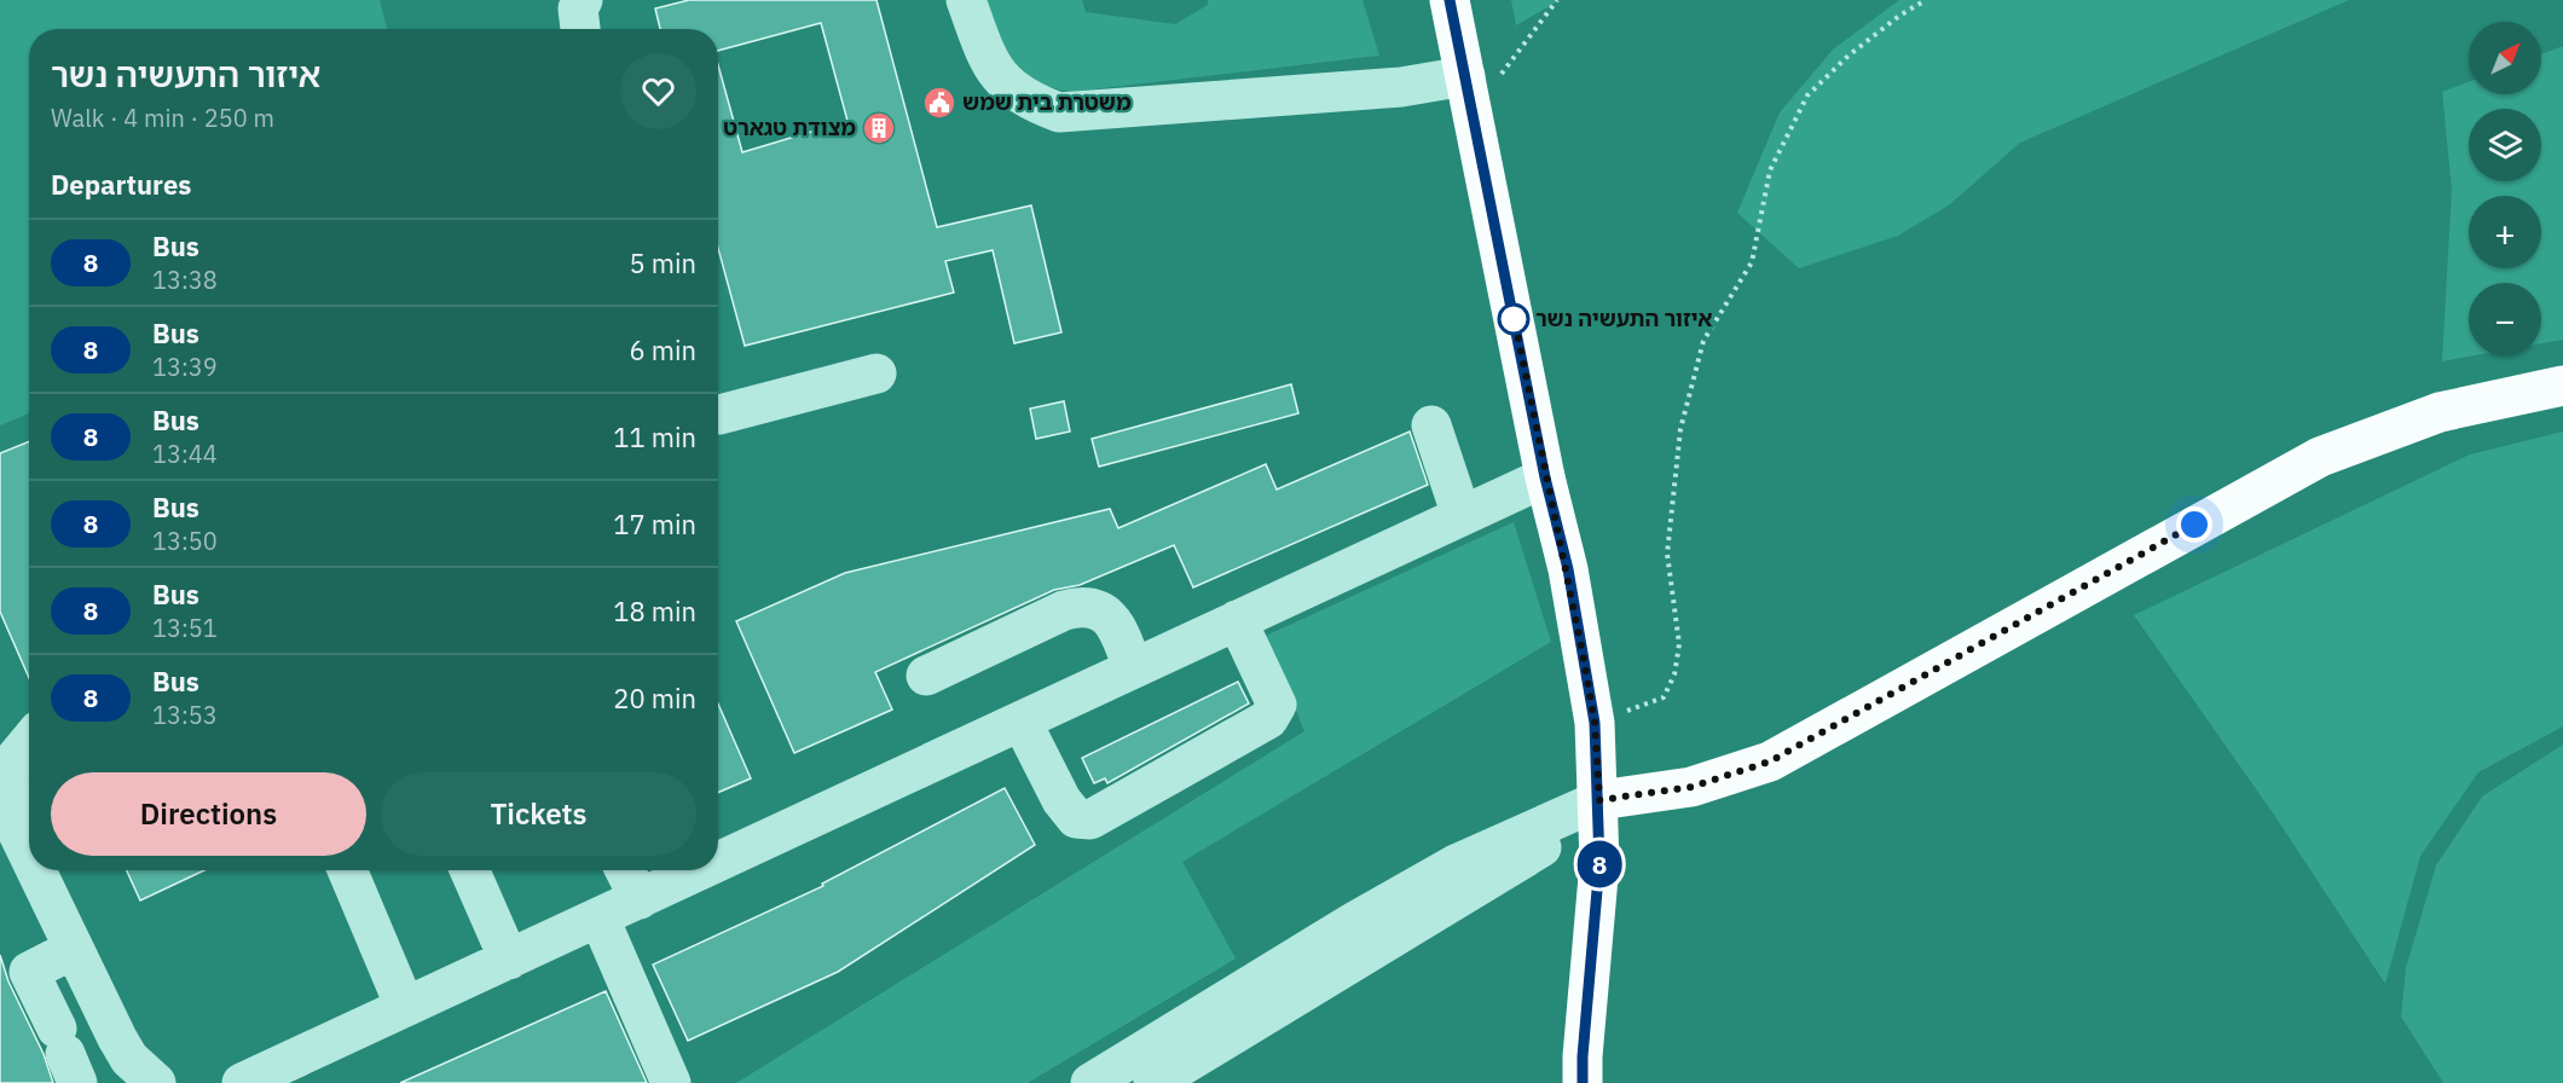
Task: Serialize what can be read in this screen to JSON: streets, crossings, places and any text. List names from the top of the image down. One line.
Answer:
{"places":{"public building":["משטרת בית שמש"],"building":["מצודת טגארט"],"other":["איזור התעשיה נשר"]},"lines":["bus line 8"],"north":"top right","page":{"on_map":"8","map_buttons":["+","−"],"heading":[["איזור התעשיה נשר","Walk · 4 min · 250 m"],"Departures"],"list":[{"mark":"8","name":"Bus","note":"13:38","value":"5 min"},{"mark":"8","name":"Bus","note":"13:39","value":"6 min"},{"mark":"8","name":"Bus","note":"13:44","value":"11 min"},{"mark":"8","name":"Bus","note":"13:50","value":"17 min"},{"mark":"8","name":"Bus","note":"13:51","value":"18 min"},{"mark":"8","name":"Bus","note":"13:53","value":"20 min"}],"buttons":["Directions","Tickets"]}}
